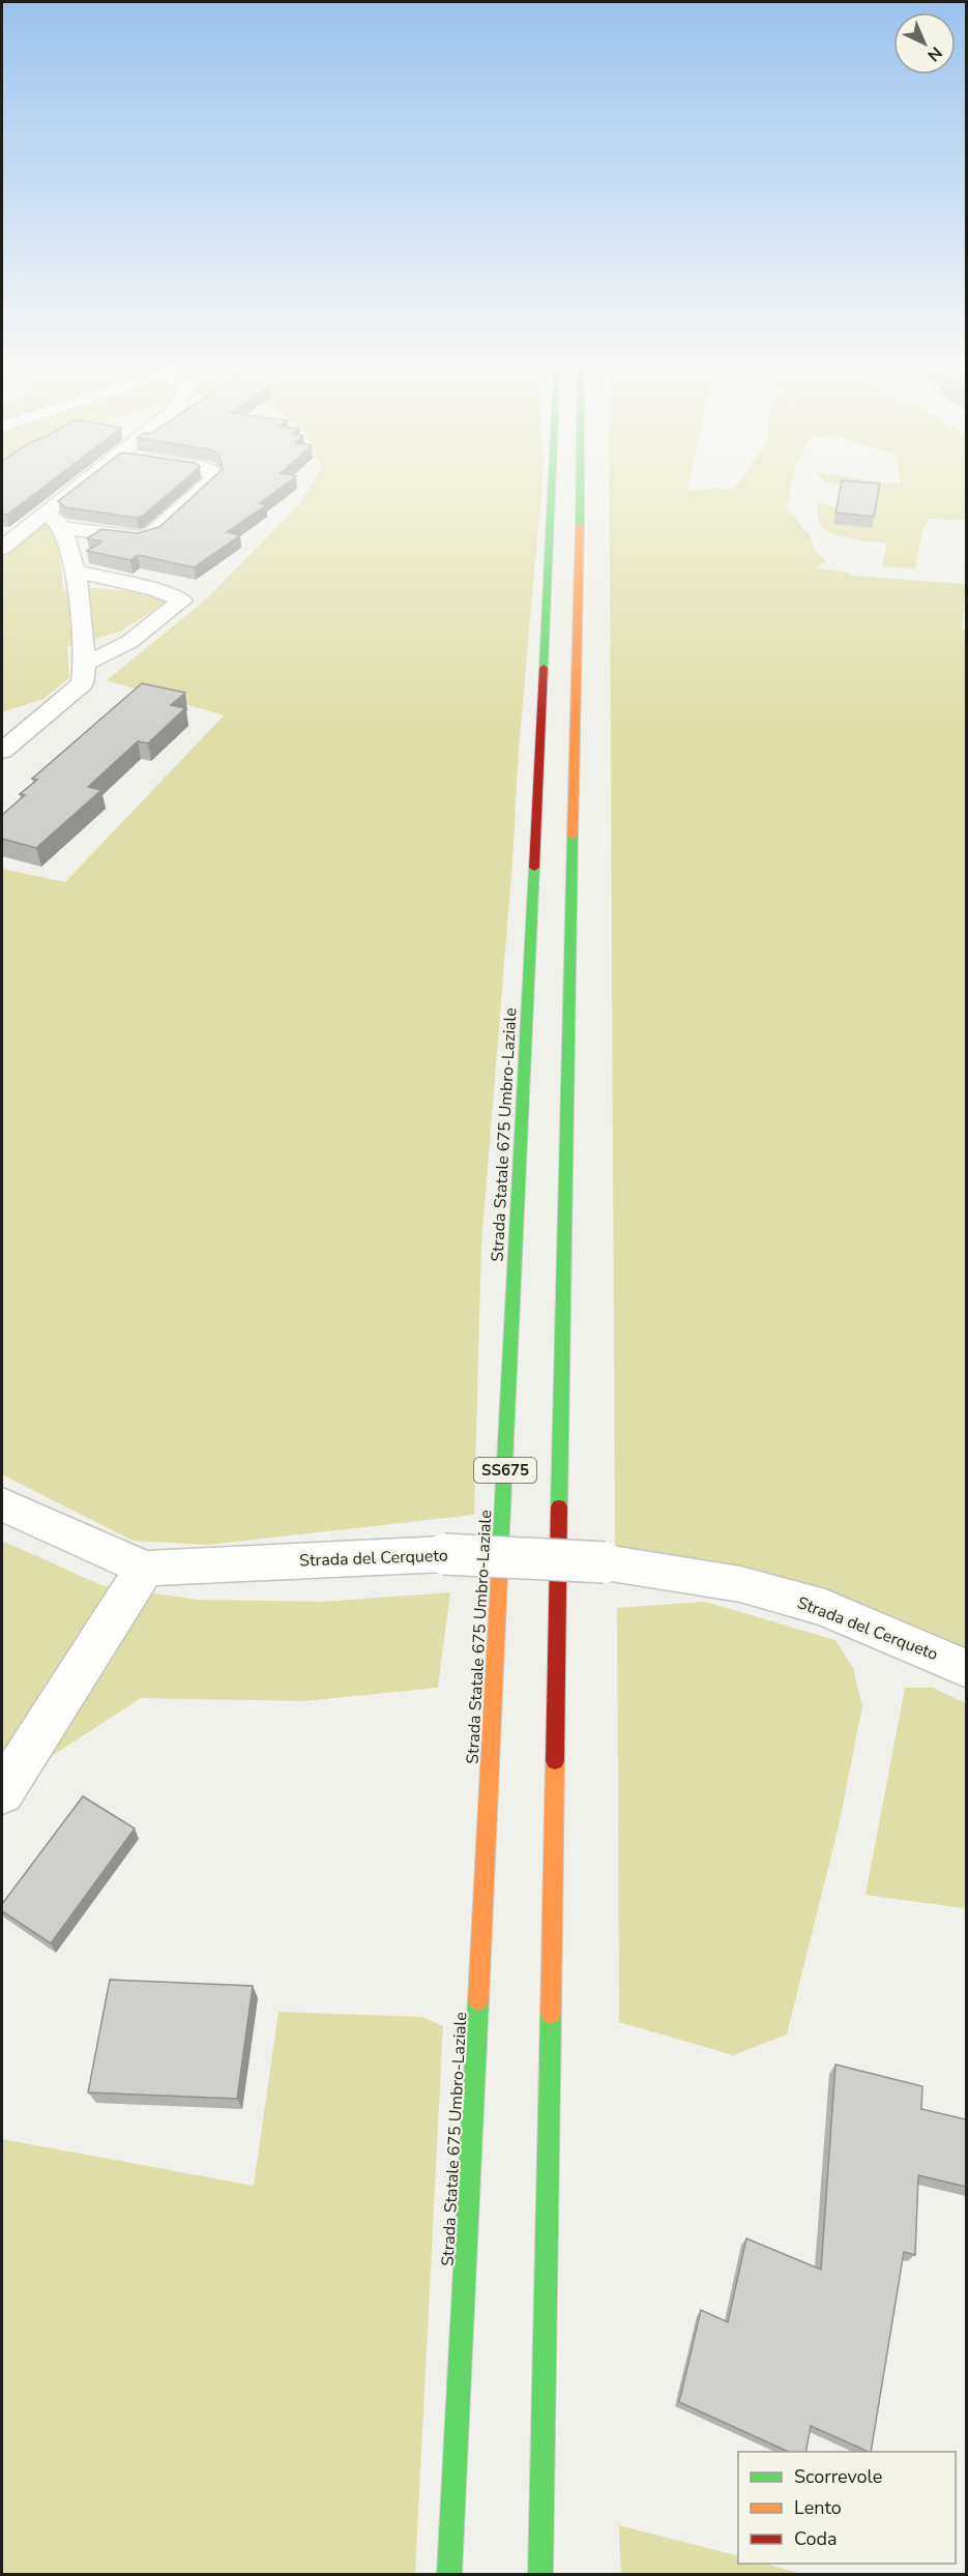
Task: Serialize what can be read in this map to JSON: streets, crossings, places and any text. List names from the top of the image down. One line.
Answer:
{"streets":{"highway":["Strada Statale 675 Umbro-Laziale","SS675"],"street":["Strada del Cerqueto"]},"legend":["Scorrevole","Lento","Coda"],"north":"bottom right"}
